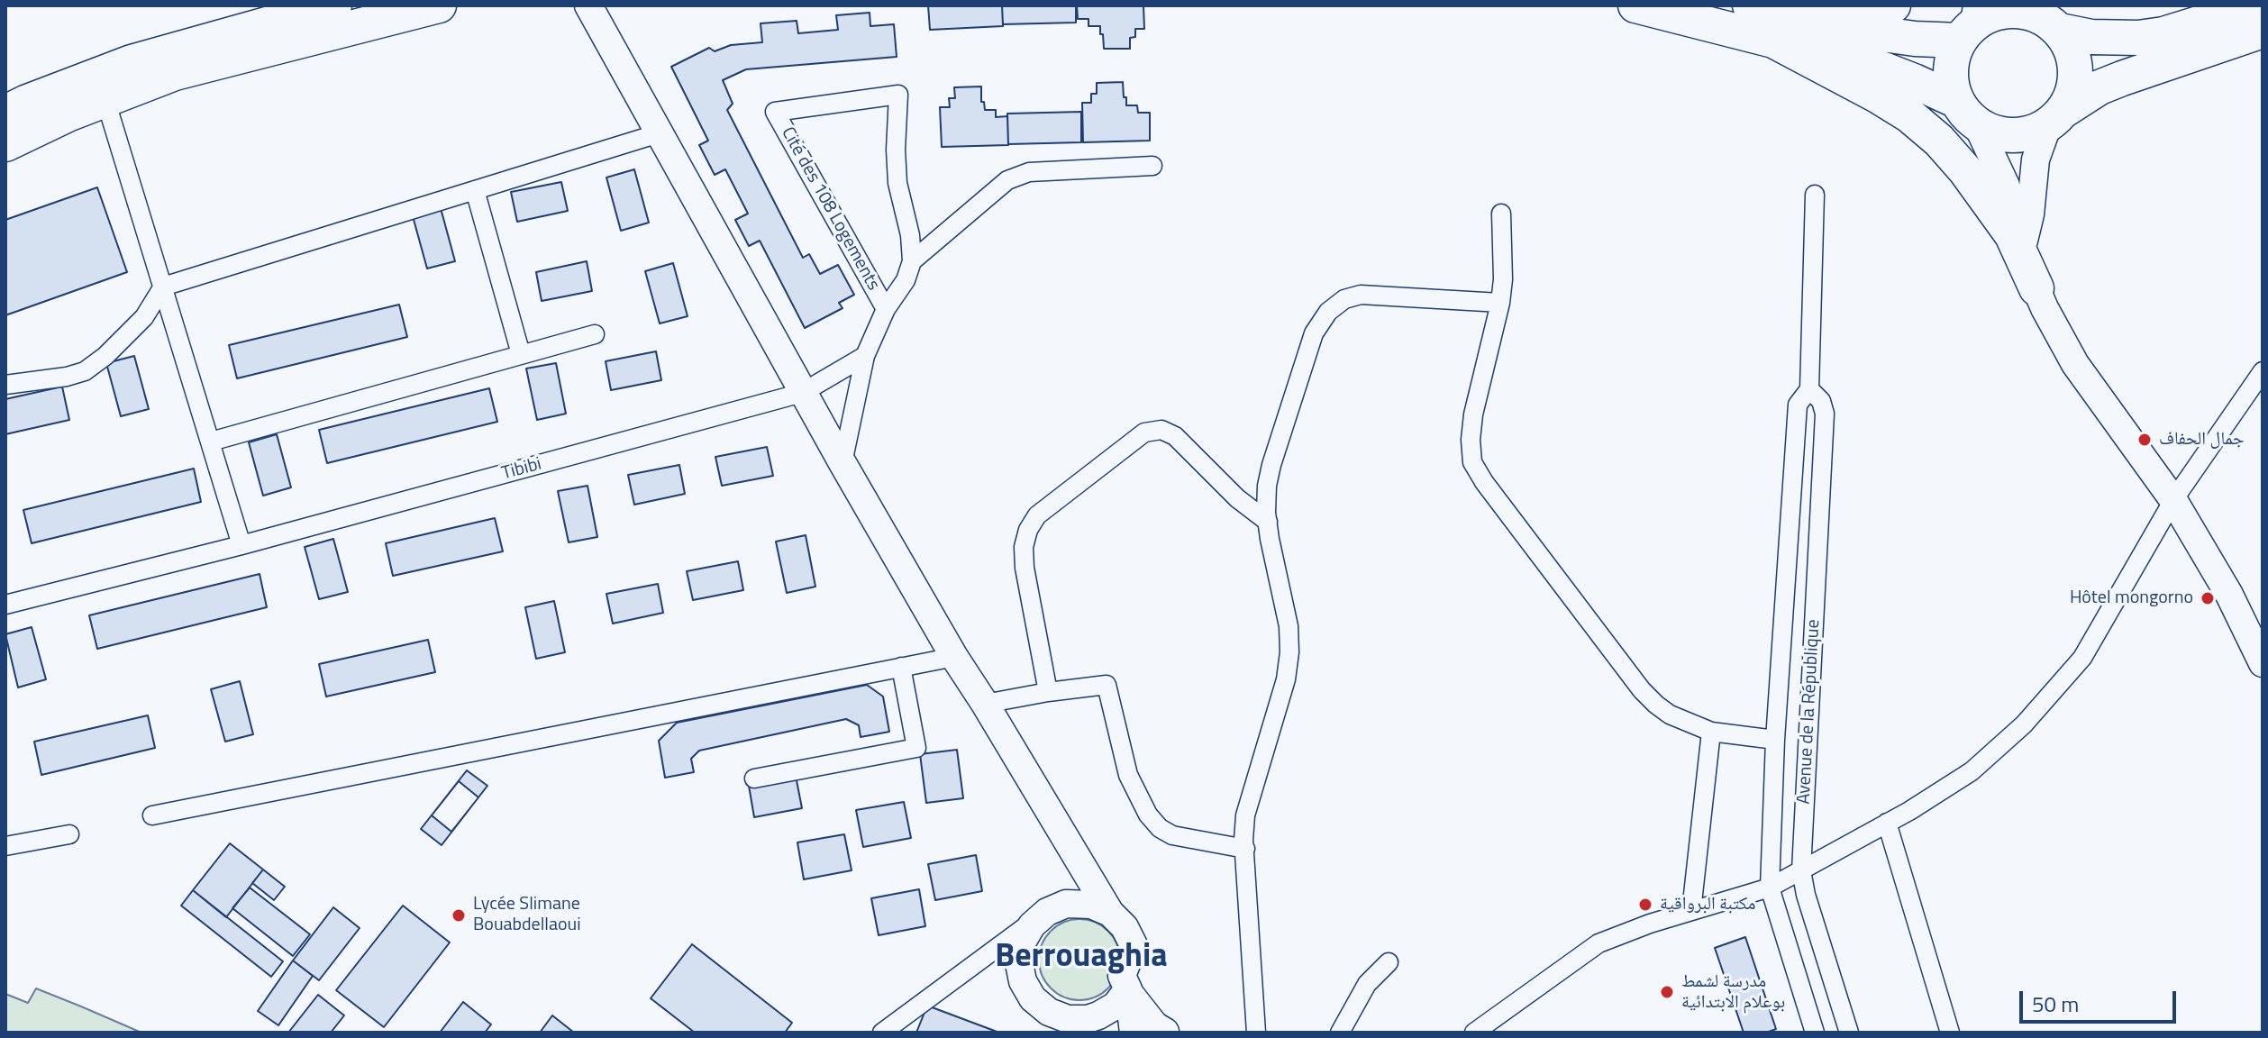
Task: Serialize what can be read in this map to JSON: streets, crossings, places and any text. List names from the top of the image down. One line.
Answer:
{"streets":{"street":["Cité des 108 Logements","Tibibi","Avenue de la République"]},"districts":["Berrouaghia"],"places":["جمال الحفاف","Hôtel mongorno","مكتبة البرواقية","Lycée Slimane Bouabdellaoui","مدرسة لشمط بوعلام الابتدائية"],"scale_bar":"50 m"}
